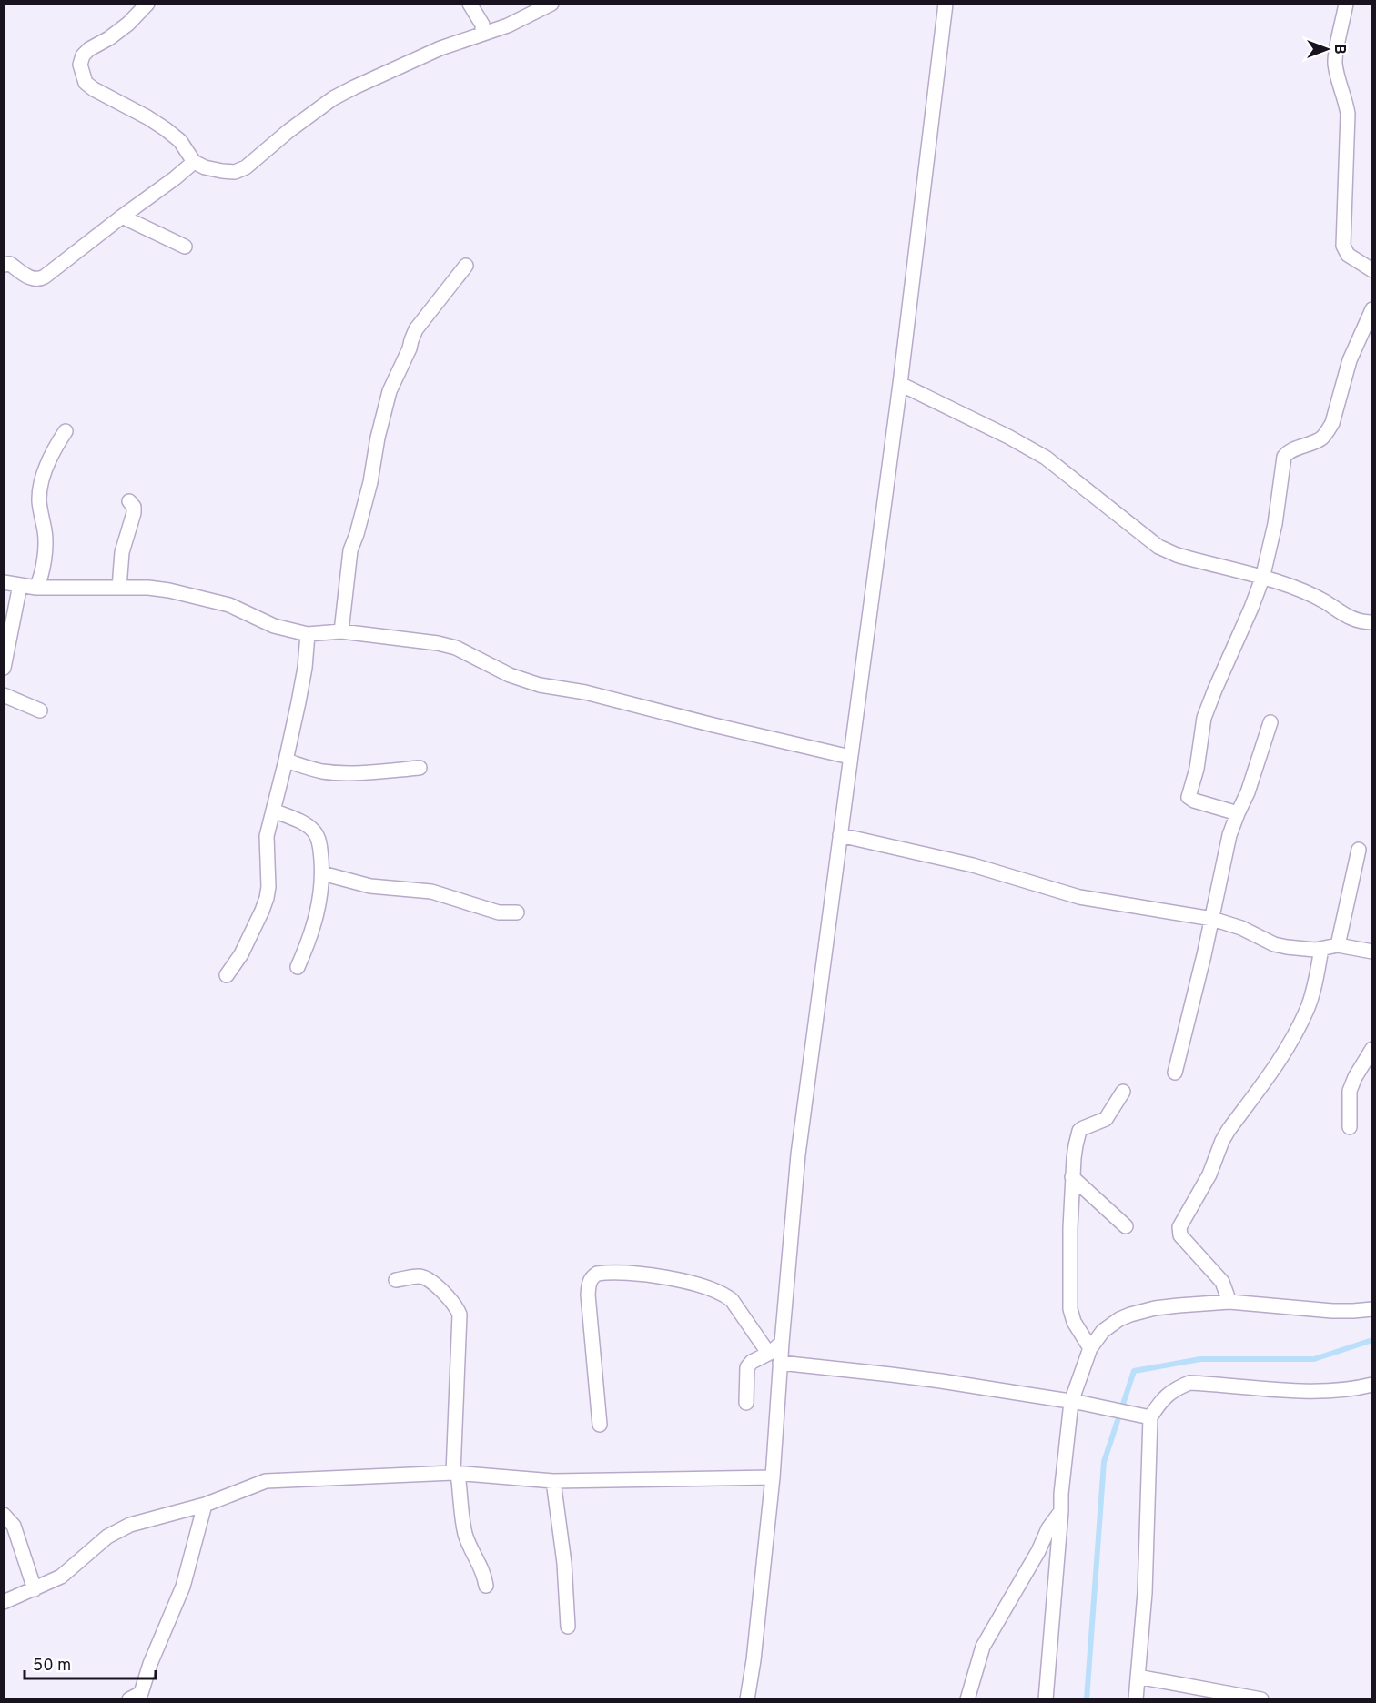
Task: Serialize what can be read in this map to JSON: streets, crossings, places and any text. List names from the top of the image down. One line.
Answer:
{"scale_bar":"50 m","north":"right"}
